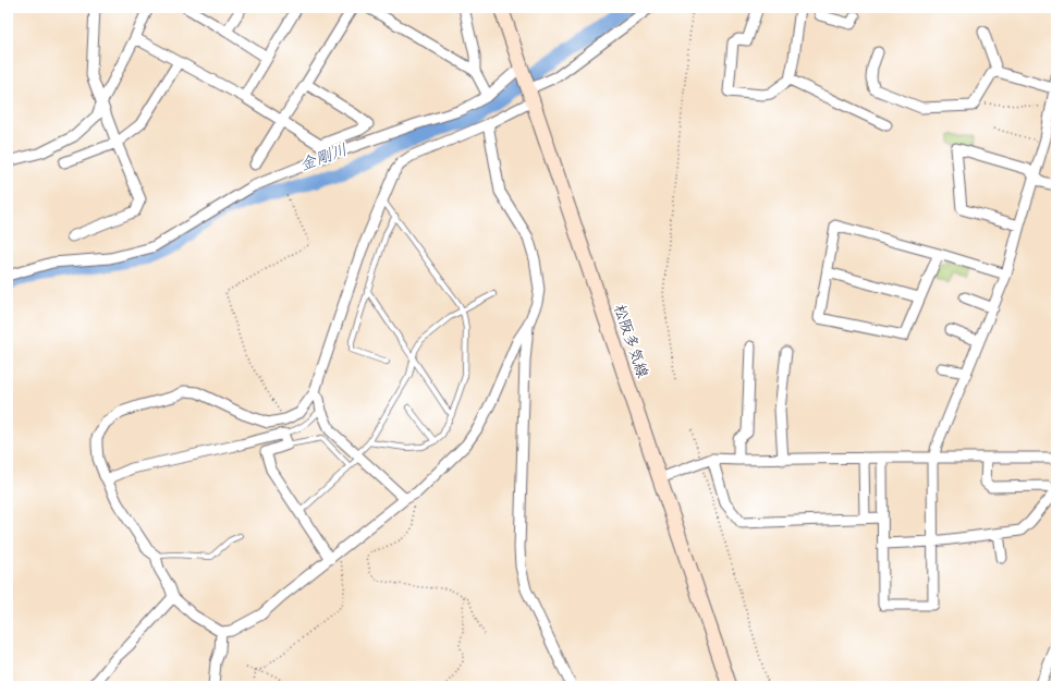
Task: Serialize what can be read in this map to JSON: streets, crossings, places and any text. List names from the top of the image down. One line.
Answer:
{"streets":{"main road":["松阪多気線"]},"water":["金剛川"]}
